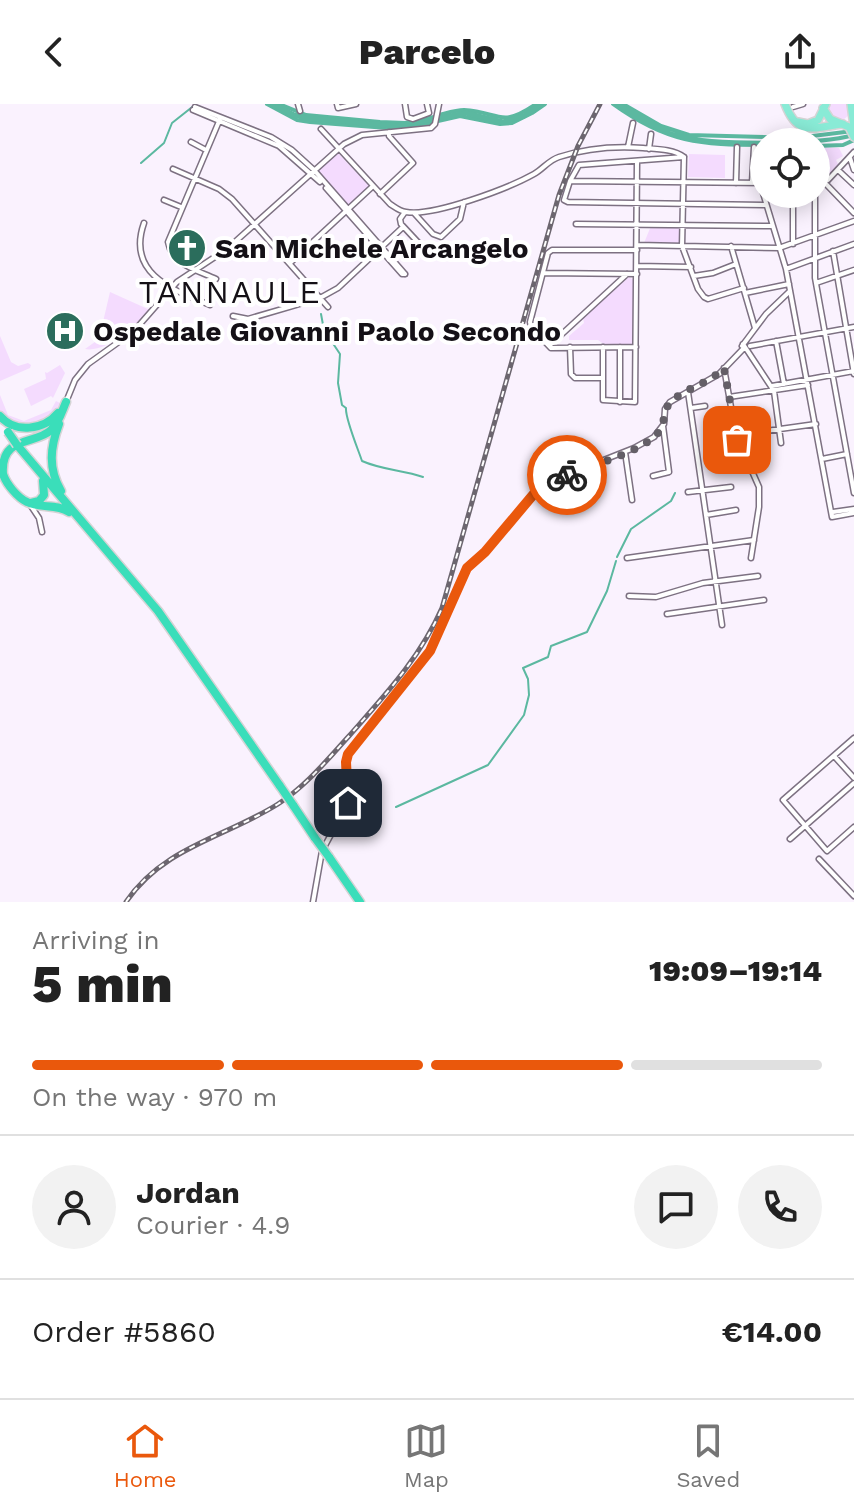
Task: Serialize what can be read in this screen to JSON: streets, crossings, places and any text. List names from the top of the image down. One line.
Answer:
{"districts":["TANNAULE"],"places":{"church":["San Michele Arcangelo"],"hospital":["Ospedale Giovanni Paolo Secondo"]},"page":{"header":"Parcelo","heading":["5 min","Arriving in","19:09–19:14"],"panel":["Jordan","Courier · 4.9","Order #5860","€14.00"],"bar":"On the way · 970 m","tabs":["Home","Map","Saved"]}}
